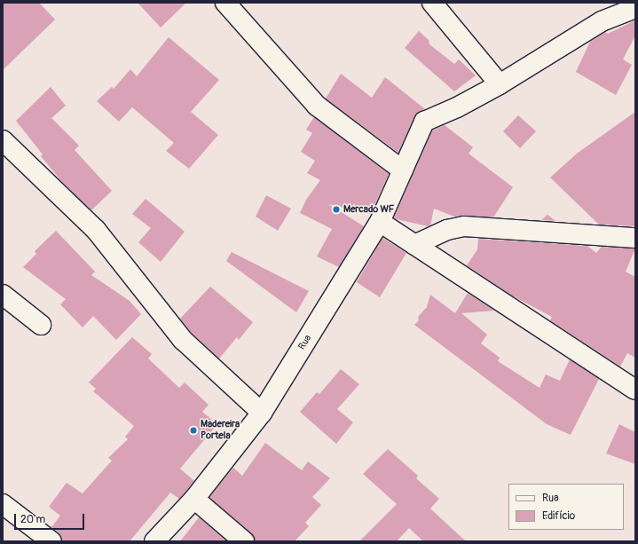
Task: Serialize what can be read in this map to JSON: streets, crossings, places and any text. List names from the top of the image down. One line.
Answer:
{"streets":{"street":["Rua"]},"places":["Mercado WF","Madereira Portela"],"legend":["Rua","Edifício"],"scale_bar":"20 m"}
